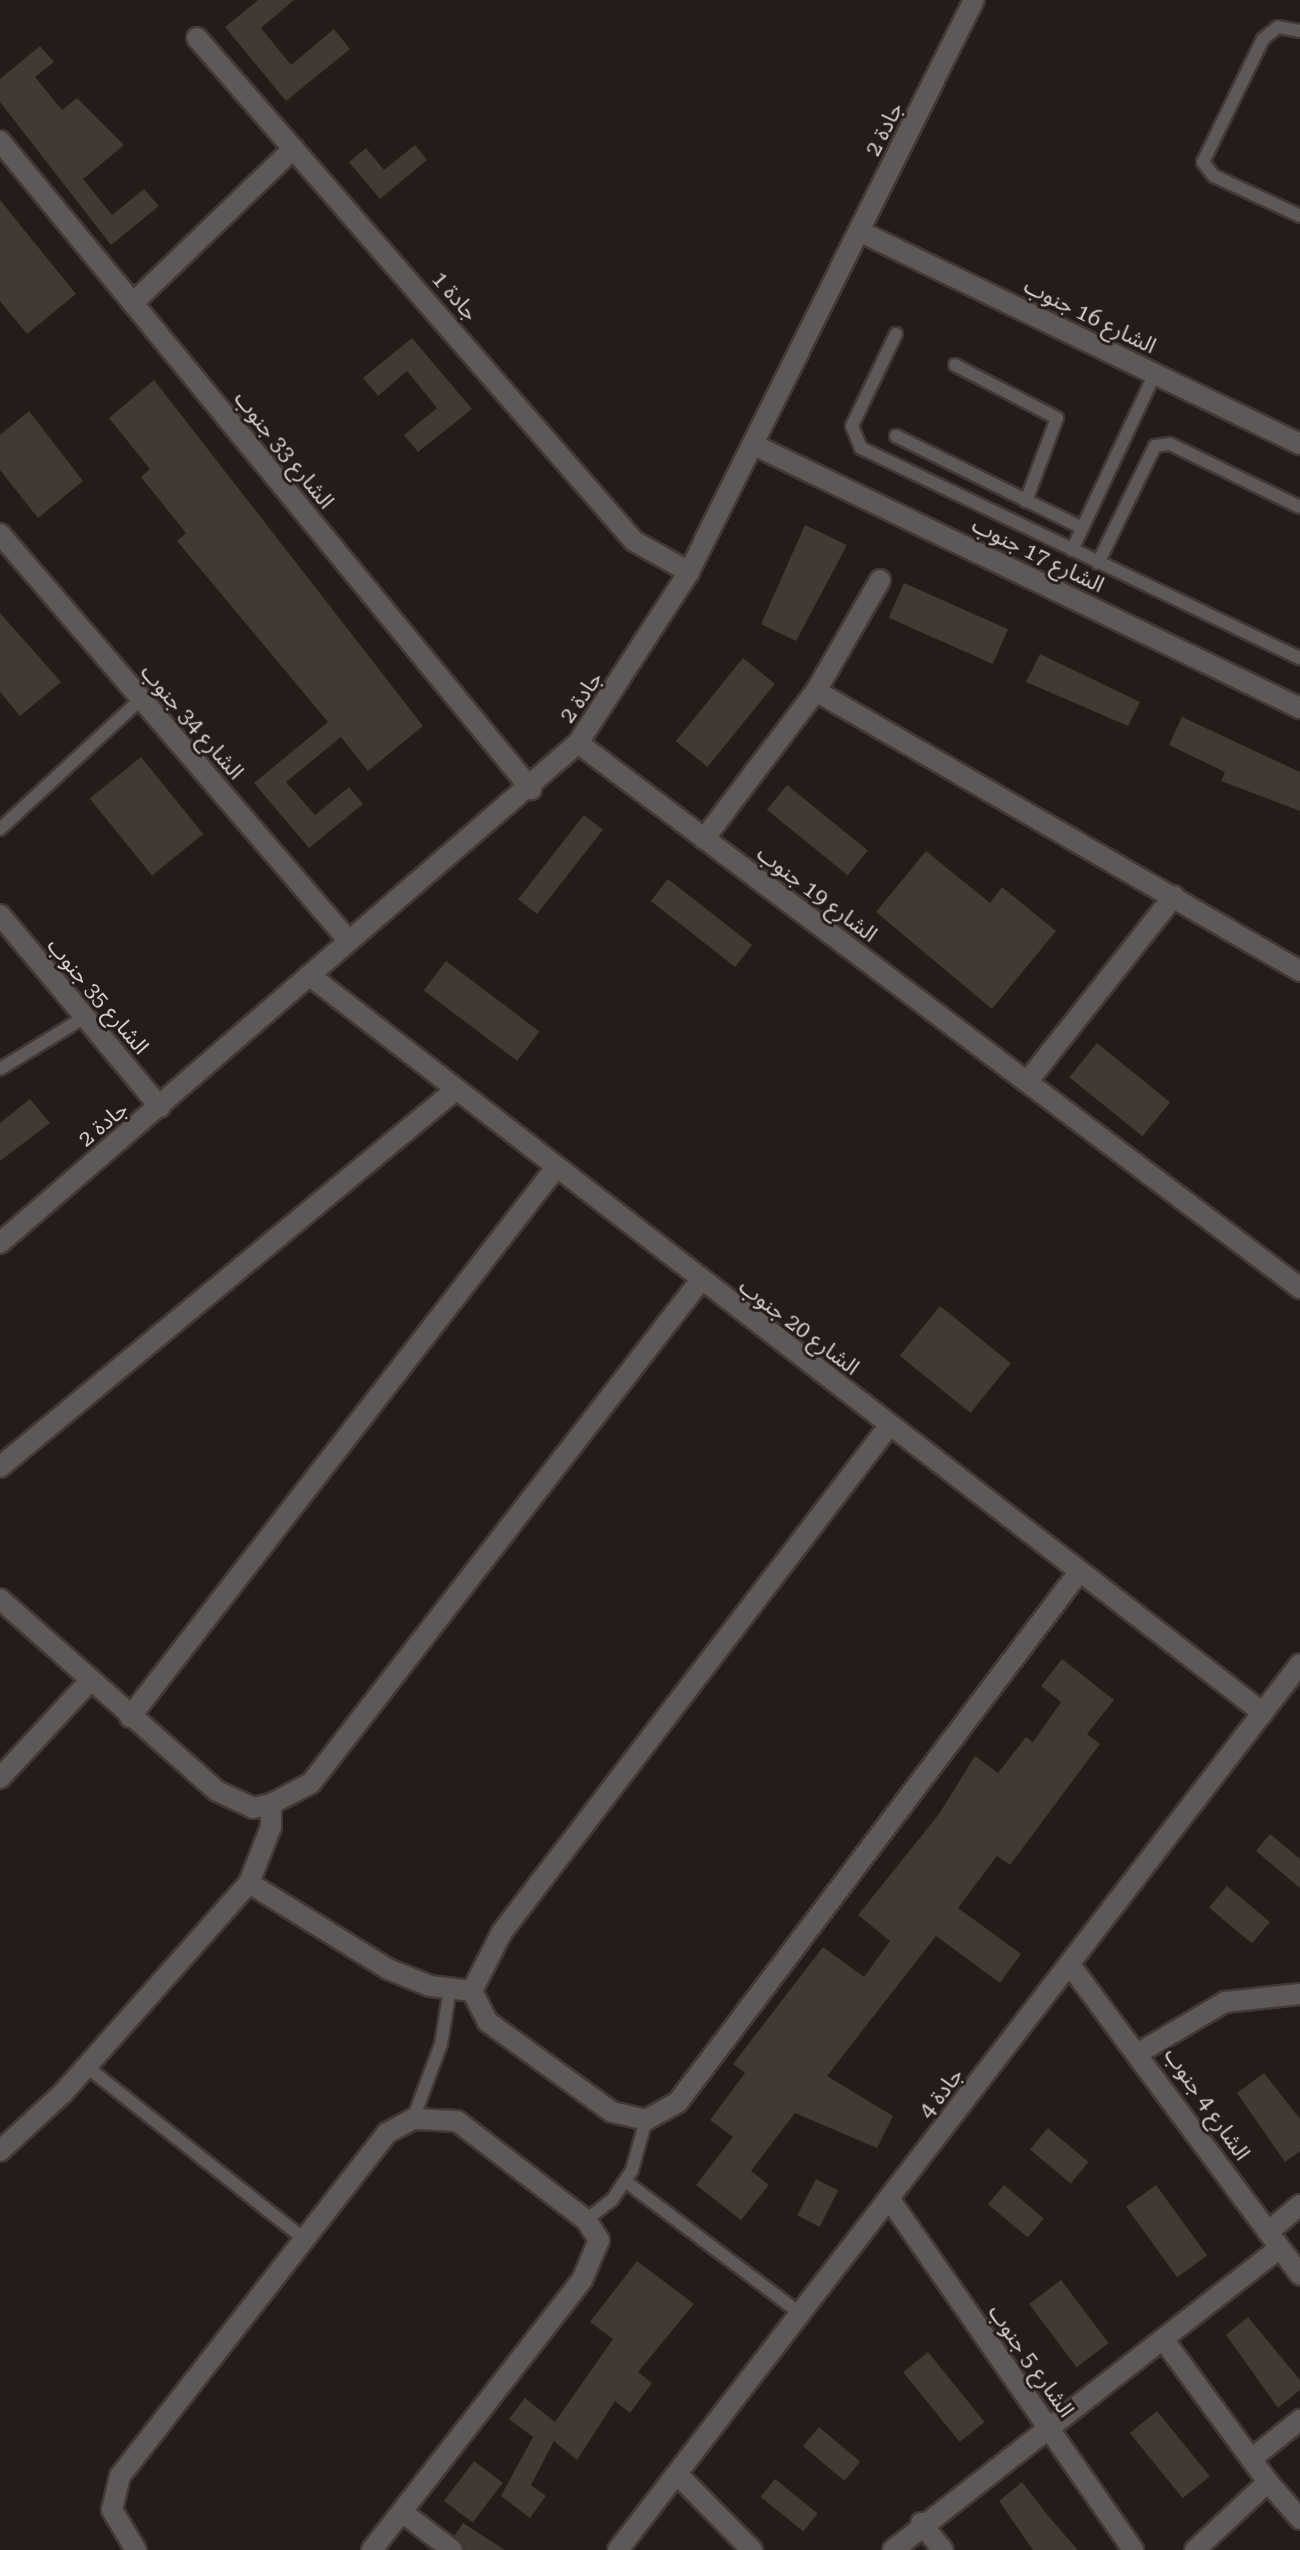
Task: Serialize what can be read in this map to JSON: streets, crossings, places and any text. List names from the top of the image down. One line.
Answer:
{"streets":{"street":["جادة 2","جادة 1","الشارع 16 جنوب","الشارع 33 جنوب","الشارع 17 جنوب","الشارع 34 جنوب","الشارع 19 جنوب","الشارع 35 جنوب","الشارع 20 جنوب","جادة 4","الشارع 4 جنوب","الشارع 5 جنوب"]},"crossings":[["جادة 2","جادة 1"],["جادة 2","الشارع 16 جنوب"],["جادة 2","الشارع 33 جنوب"],["جادة 2","الشارع 17 جنوب"],["جادة 2","الشارع 34 جنوب"],["جادة 2","الشارع 19 جنوب"],["جادة 2","الشارع 35 جنوب"],["جادة 2","الشارع 20 جنوب"],["الشارع 20 جنوب","جادة 4"],["جادة 4","الشارع 4 جنوب"],["جادة 4","الشارع 5 جنوب"]]}
